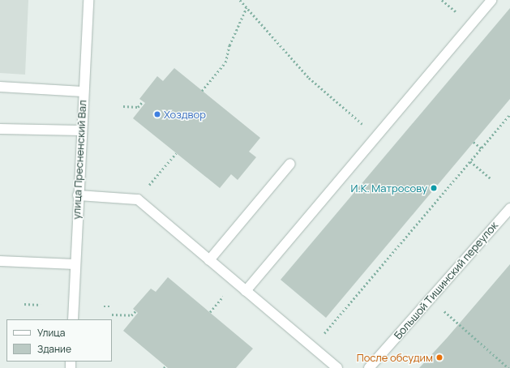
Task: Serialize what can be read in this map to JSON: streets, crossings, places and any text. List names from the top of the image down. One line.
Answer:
{"streets":{"main road":["улица Пресненский Вал","Большой Тишинский переулок"]},"places":["Хоздвор","И.К. Матросову","После обсудим"],"legend":["Улица","Здание"]}
